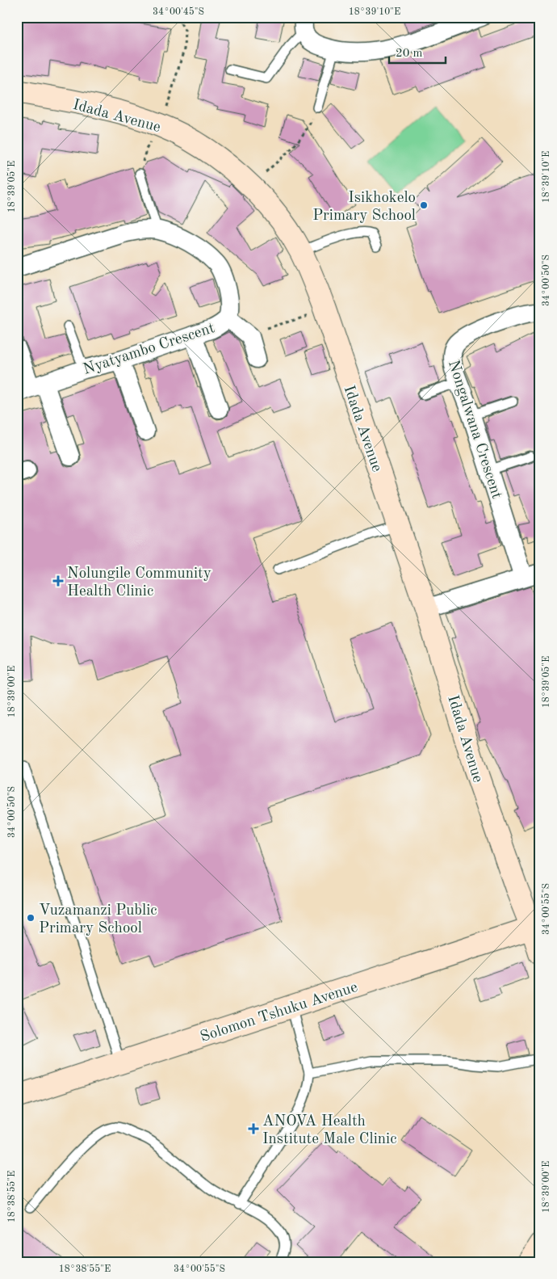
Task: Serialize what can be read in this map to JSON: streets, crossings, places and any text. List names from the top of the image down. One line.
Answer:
{"streets":{"street":["Idada Avenue","Nyatyambo Crescent","Nongalwana Crescent","Solomon Tshuku Avenue"]},"crossings":[["Idada Avenue","Solomon Tshuku Avenue"]],"places":{"other":["Isikhokelo Primary School","Vuzamanzi Public Primary School"],"health":["Nolungile Community Health Clinic","ANOVA Health Institute Male Clinic"]},"scale_bar":"20 m","coordinates":["34°00'45\"S","18°39'10\"E","18°39'05\"E","34°00'50\"S","18°39'00\"E","34°00'55\"S","18°38'55\"E"]}
